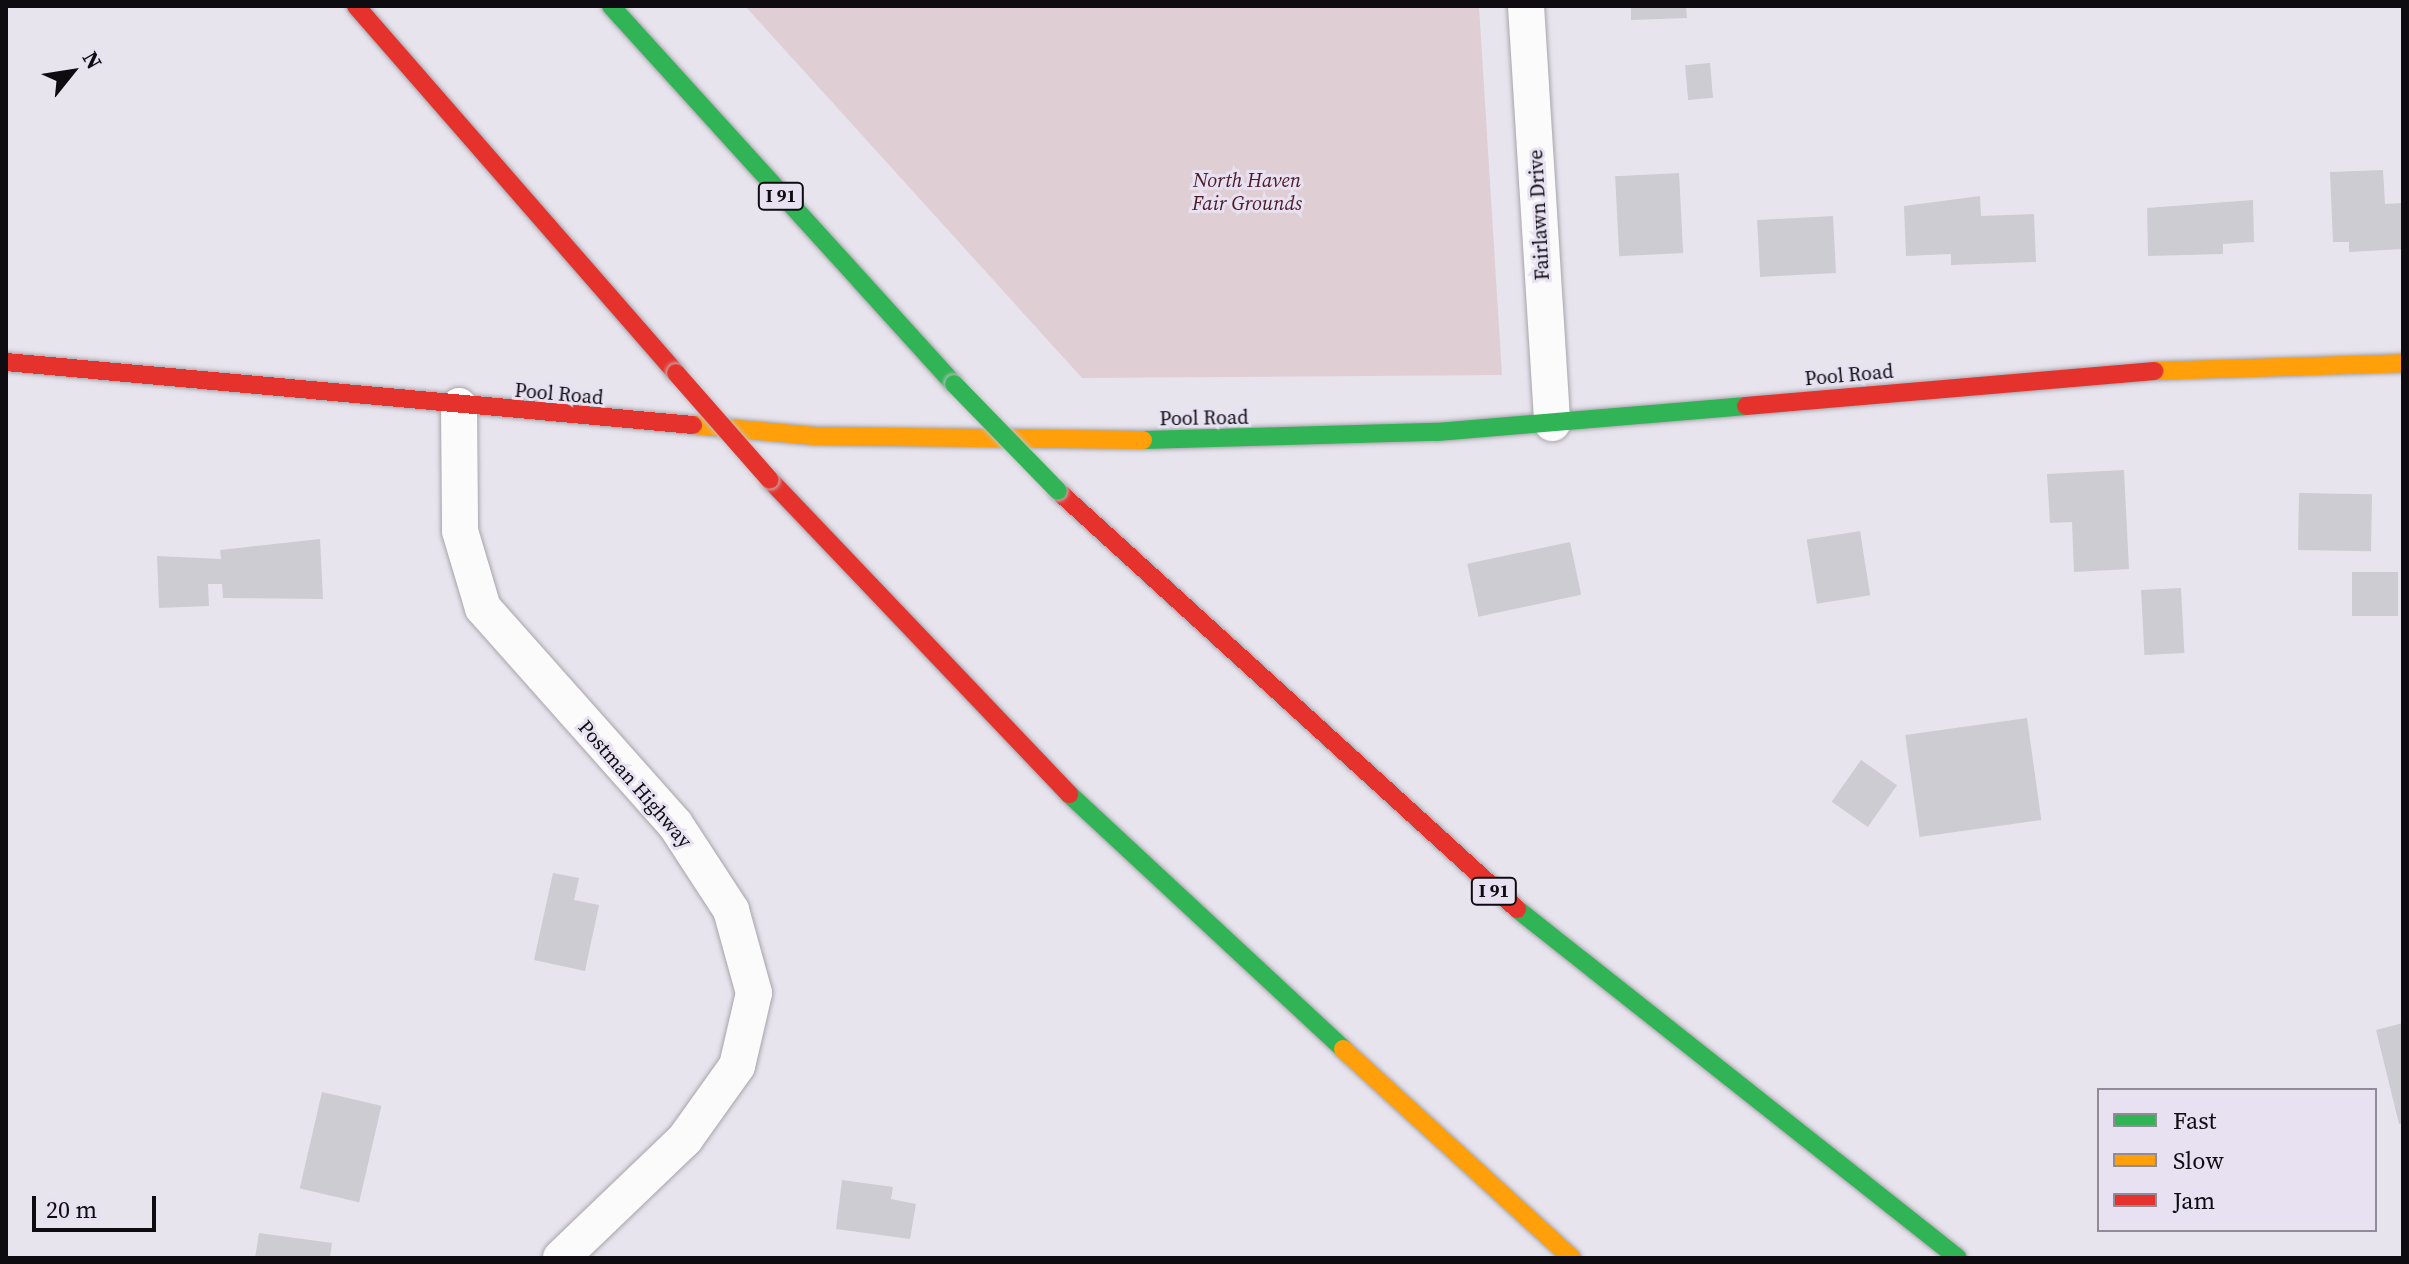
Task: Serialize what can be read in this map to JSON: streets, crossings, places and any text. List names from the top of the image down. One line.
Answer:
{"streets":{"main road":["I 91","Pool Road"],"street":["Fairlawn Drive","Postman Highway"]},"crossings":[["Fairlawn Drive","Pool Road"],["Pool Road","Postman Highway"]],"parks":["North Haven Fair Grounds"],"legend":["Fast","Slow","Jam"],"scale_bar":"20 m","north":"top right"}
